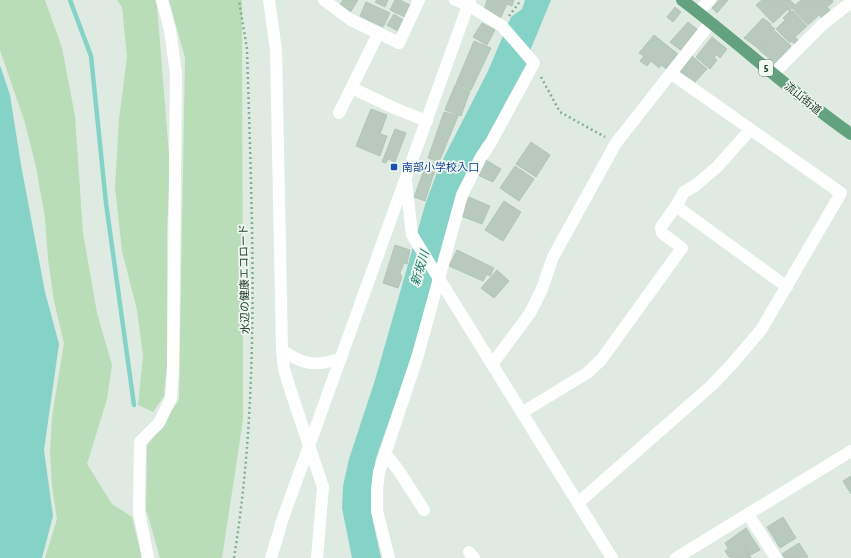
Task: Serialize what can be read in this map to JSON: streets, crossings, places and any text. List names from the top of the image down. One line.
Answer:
{"streets":{"main road":["5","流山街道"],"path":["水辺の健康エコロード"]},"water":["新坂川"],"places":{"transit":["南部小学校入口"]}}
